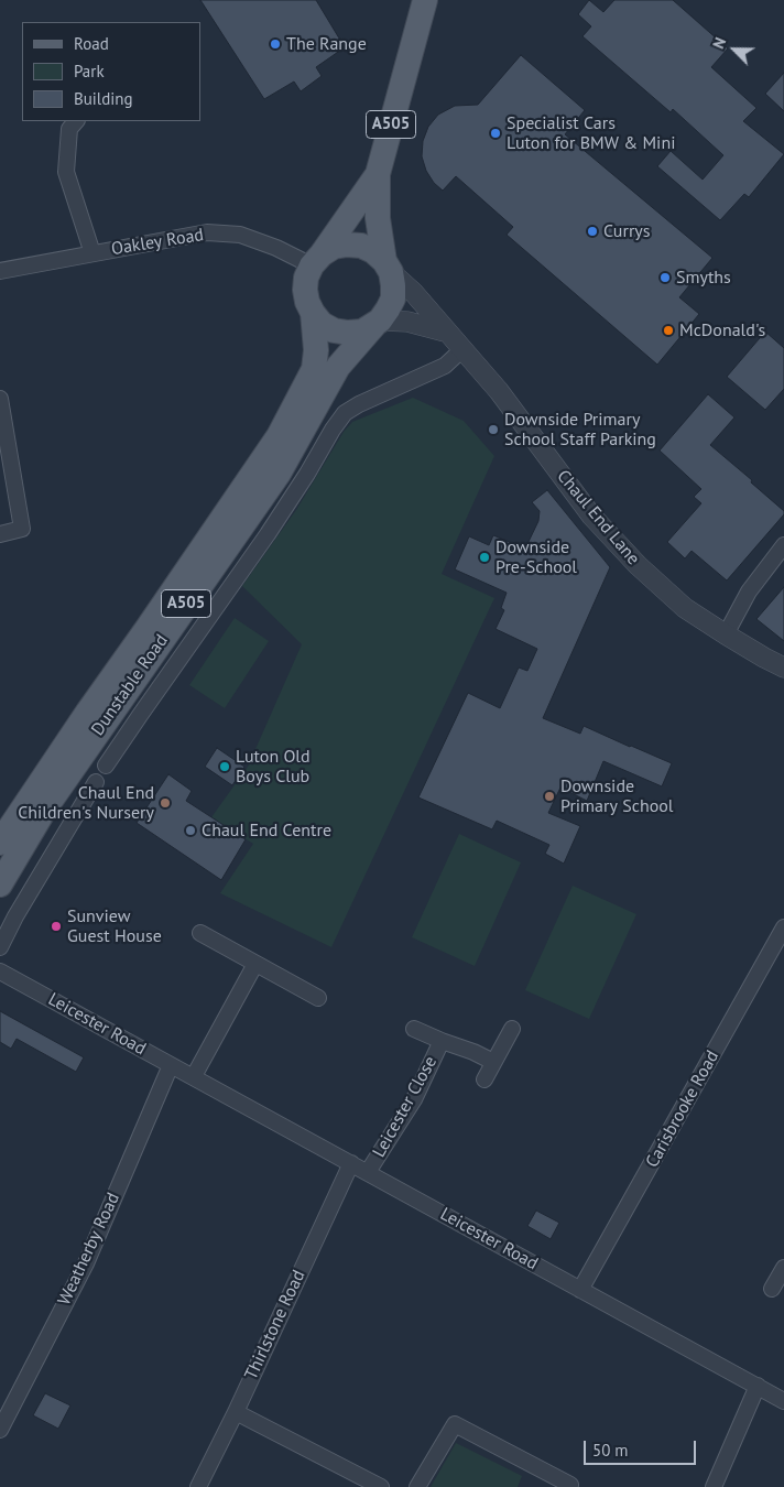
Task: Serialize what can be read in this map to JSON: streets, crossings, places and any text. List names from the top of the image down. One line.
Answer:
{"streets":{"main road":["A505","Dunstable Road"],"street":["Oakley Road","Chaul End Lane","Leicester Road","Leicester Close","Carisbrooke Road","Weatherby Road","Thirlstone Road"]},"crossings":[["A505","Oakley Road"],["A505","Chaul End Lane"],["A505","Dunstable Road"],["Oakley Road","Chaul End Lane"],["Oakley Road","Dunstable Road"],["Chaul End Lane","Dunstable Road"],["Leicester Road","Leicester Close"],["Leicester Road","Carisbrooke Road"],["Leicester Road","Weatherby Road"],["Leicester Road","Thirlstone Road"]],"places":["The Range","Specialist Cars Luton for BMW & Mini","Currys","Smyths","McDonald's","Downside Primary School Staff Parking","Downside Pre-School","Luton Old Boys Club","Downside Primary School","Chaul End Children's Nursery","Chaul End Centre","Sunview Guest House"],"legend":["Road","Park","Building"],"scale_bar":"50 m","north":"top left"}
